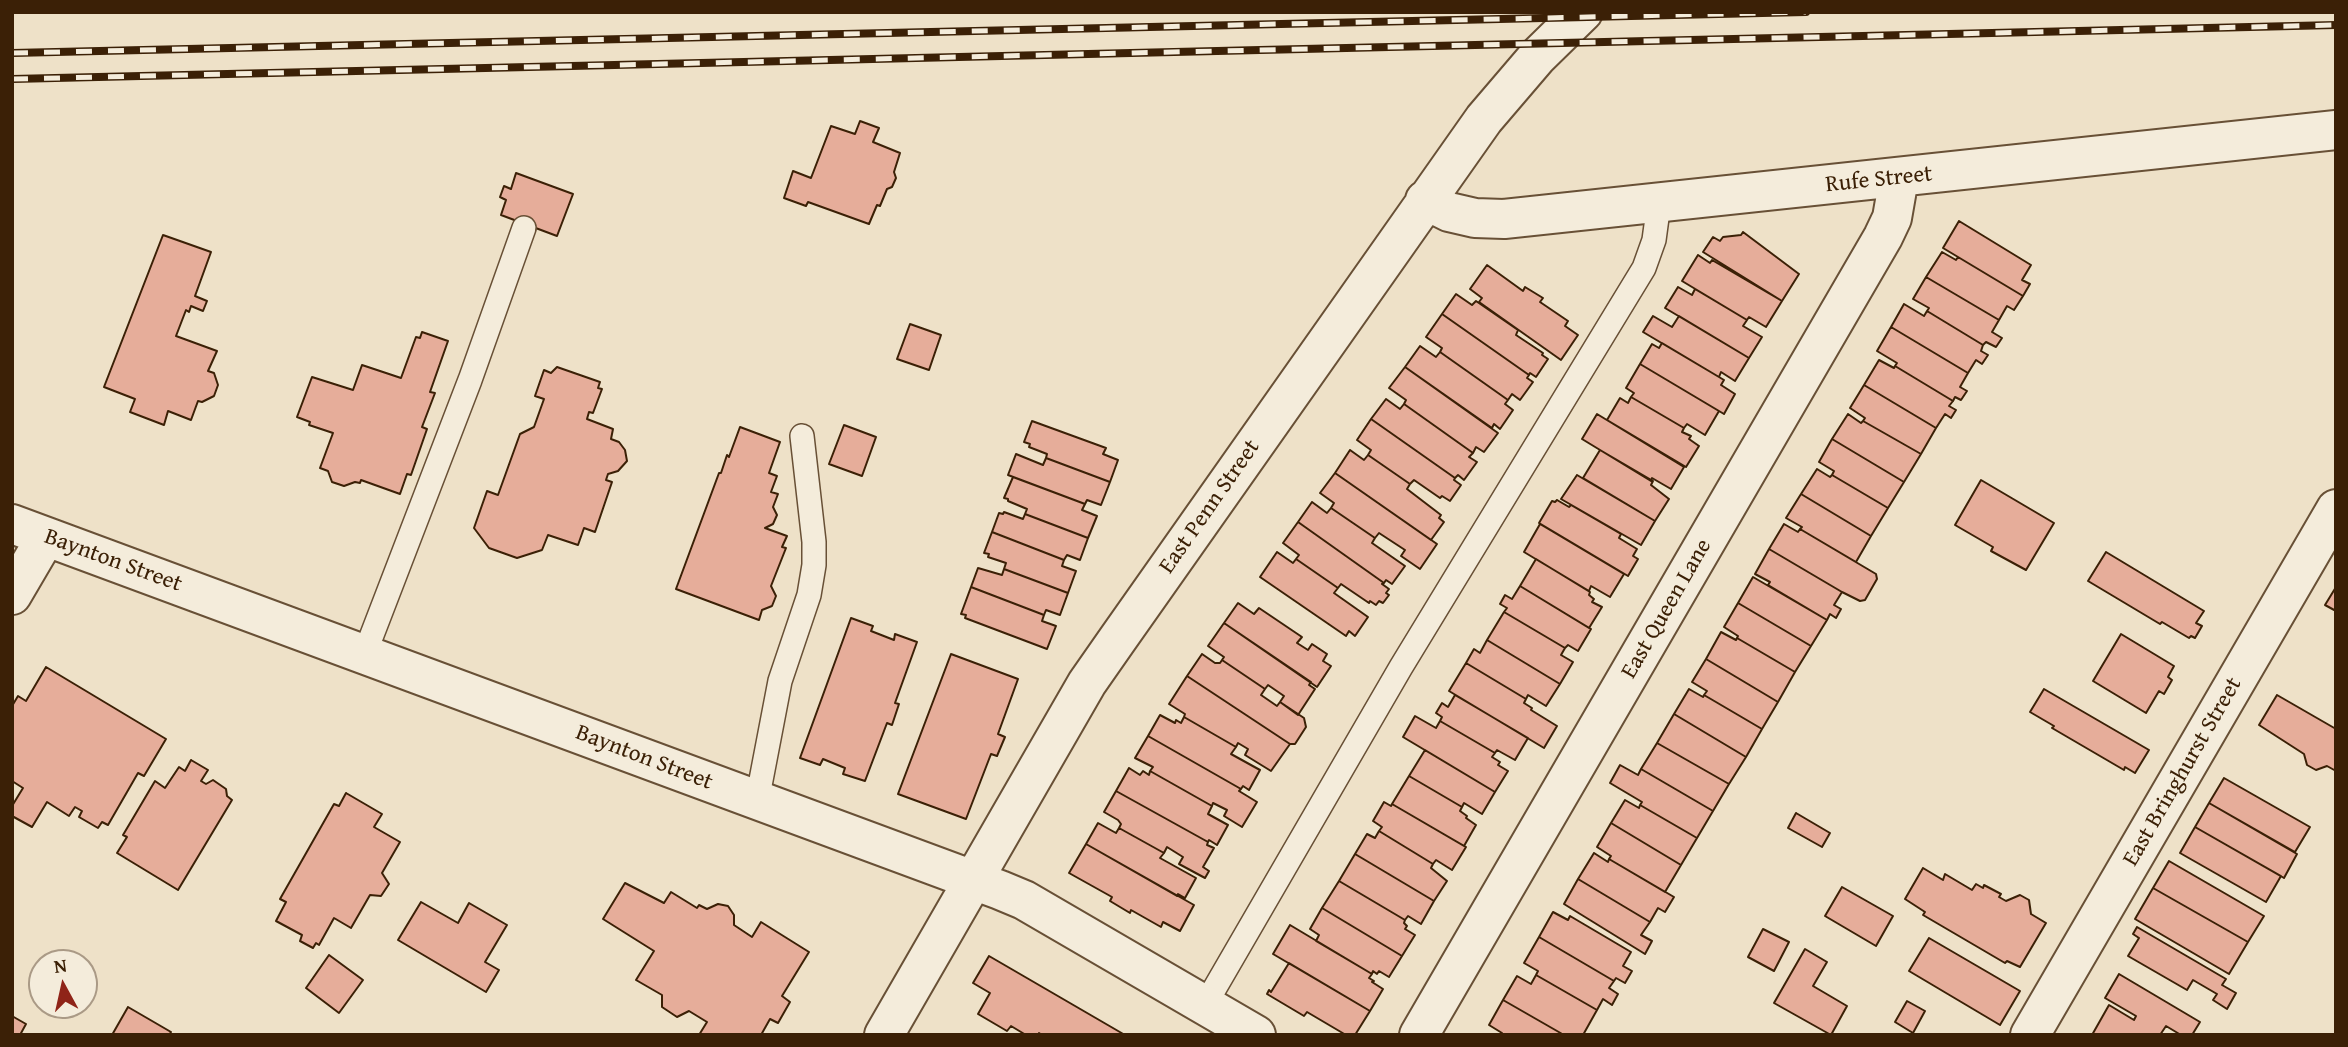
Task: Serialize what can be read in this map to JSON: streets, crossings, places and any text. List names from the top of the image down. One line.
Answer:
{"streets":{"street":["Rufe Street","East Penn Street","Baynton Street","East Queen Lane","East Bringhurst Street"]},"crossings":[["Rufe Street","East Penn Street"],["Rufe Street","East Queen Lane"],["East Penn Street","Baynton Street"]],"north":"top"}
